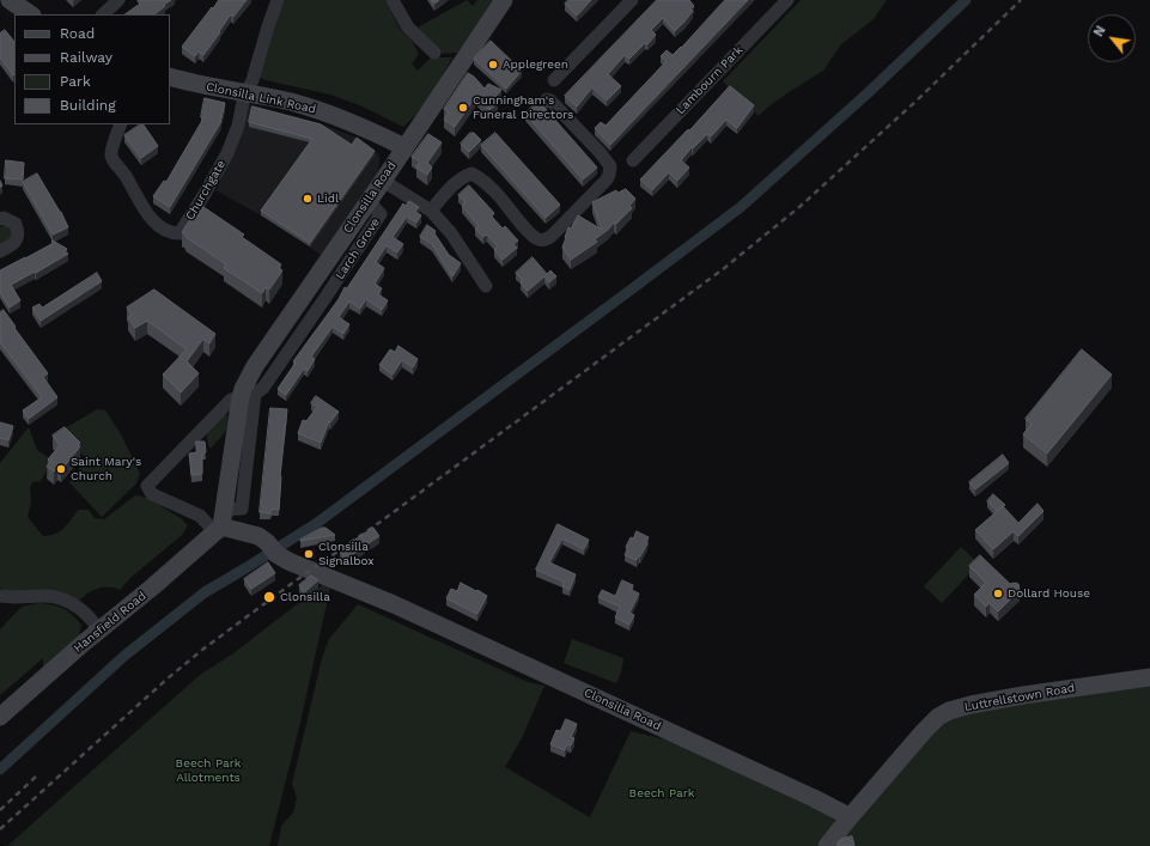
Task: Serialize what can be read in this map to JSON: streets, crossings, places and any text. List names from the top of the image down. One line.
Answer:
{"streets":{"main road":["Clonsilla Link Road","Clonsilla Road","Hansfield Road","Luttrellstown Road"],"street":["Lambourn Park","Churchgate","Larch Grove"]},"crossings":[["Clonsilla Link Road","Churchgate"],["Clonsilla Link Road","Clonsilla Road"],["Clonsilla Road","Larch Grove"],["Clonsilla Road","Hansfield Road"],["Clonsilla Road","Luttrellstown Road"]],"parks":["Beech Park Allotments","Beech Park"],"places":["Applegreen","Cunningham's Funeral Directors","Lidl","Saint Mary's Church","Clonsilla Signalbox","Dollard House","Clonsilla"],"legend":["Road","Railway","Park","Building"],"north":"top left"}
